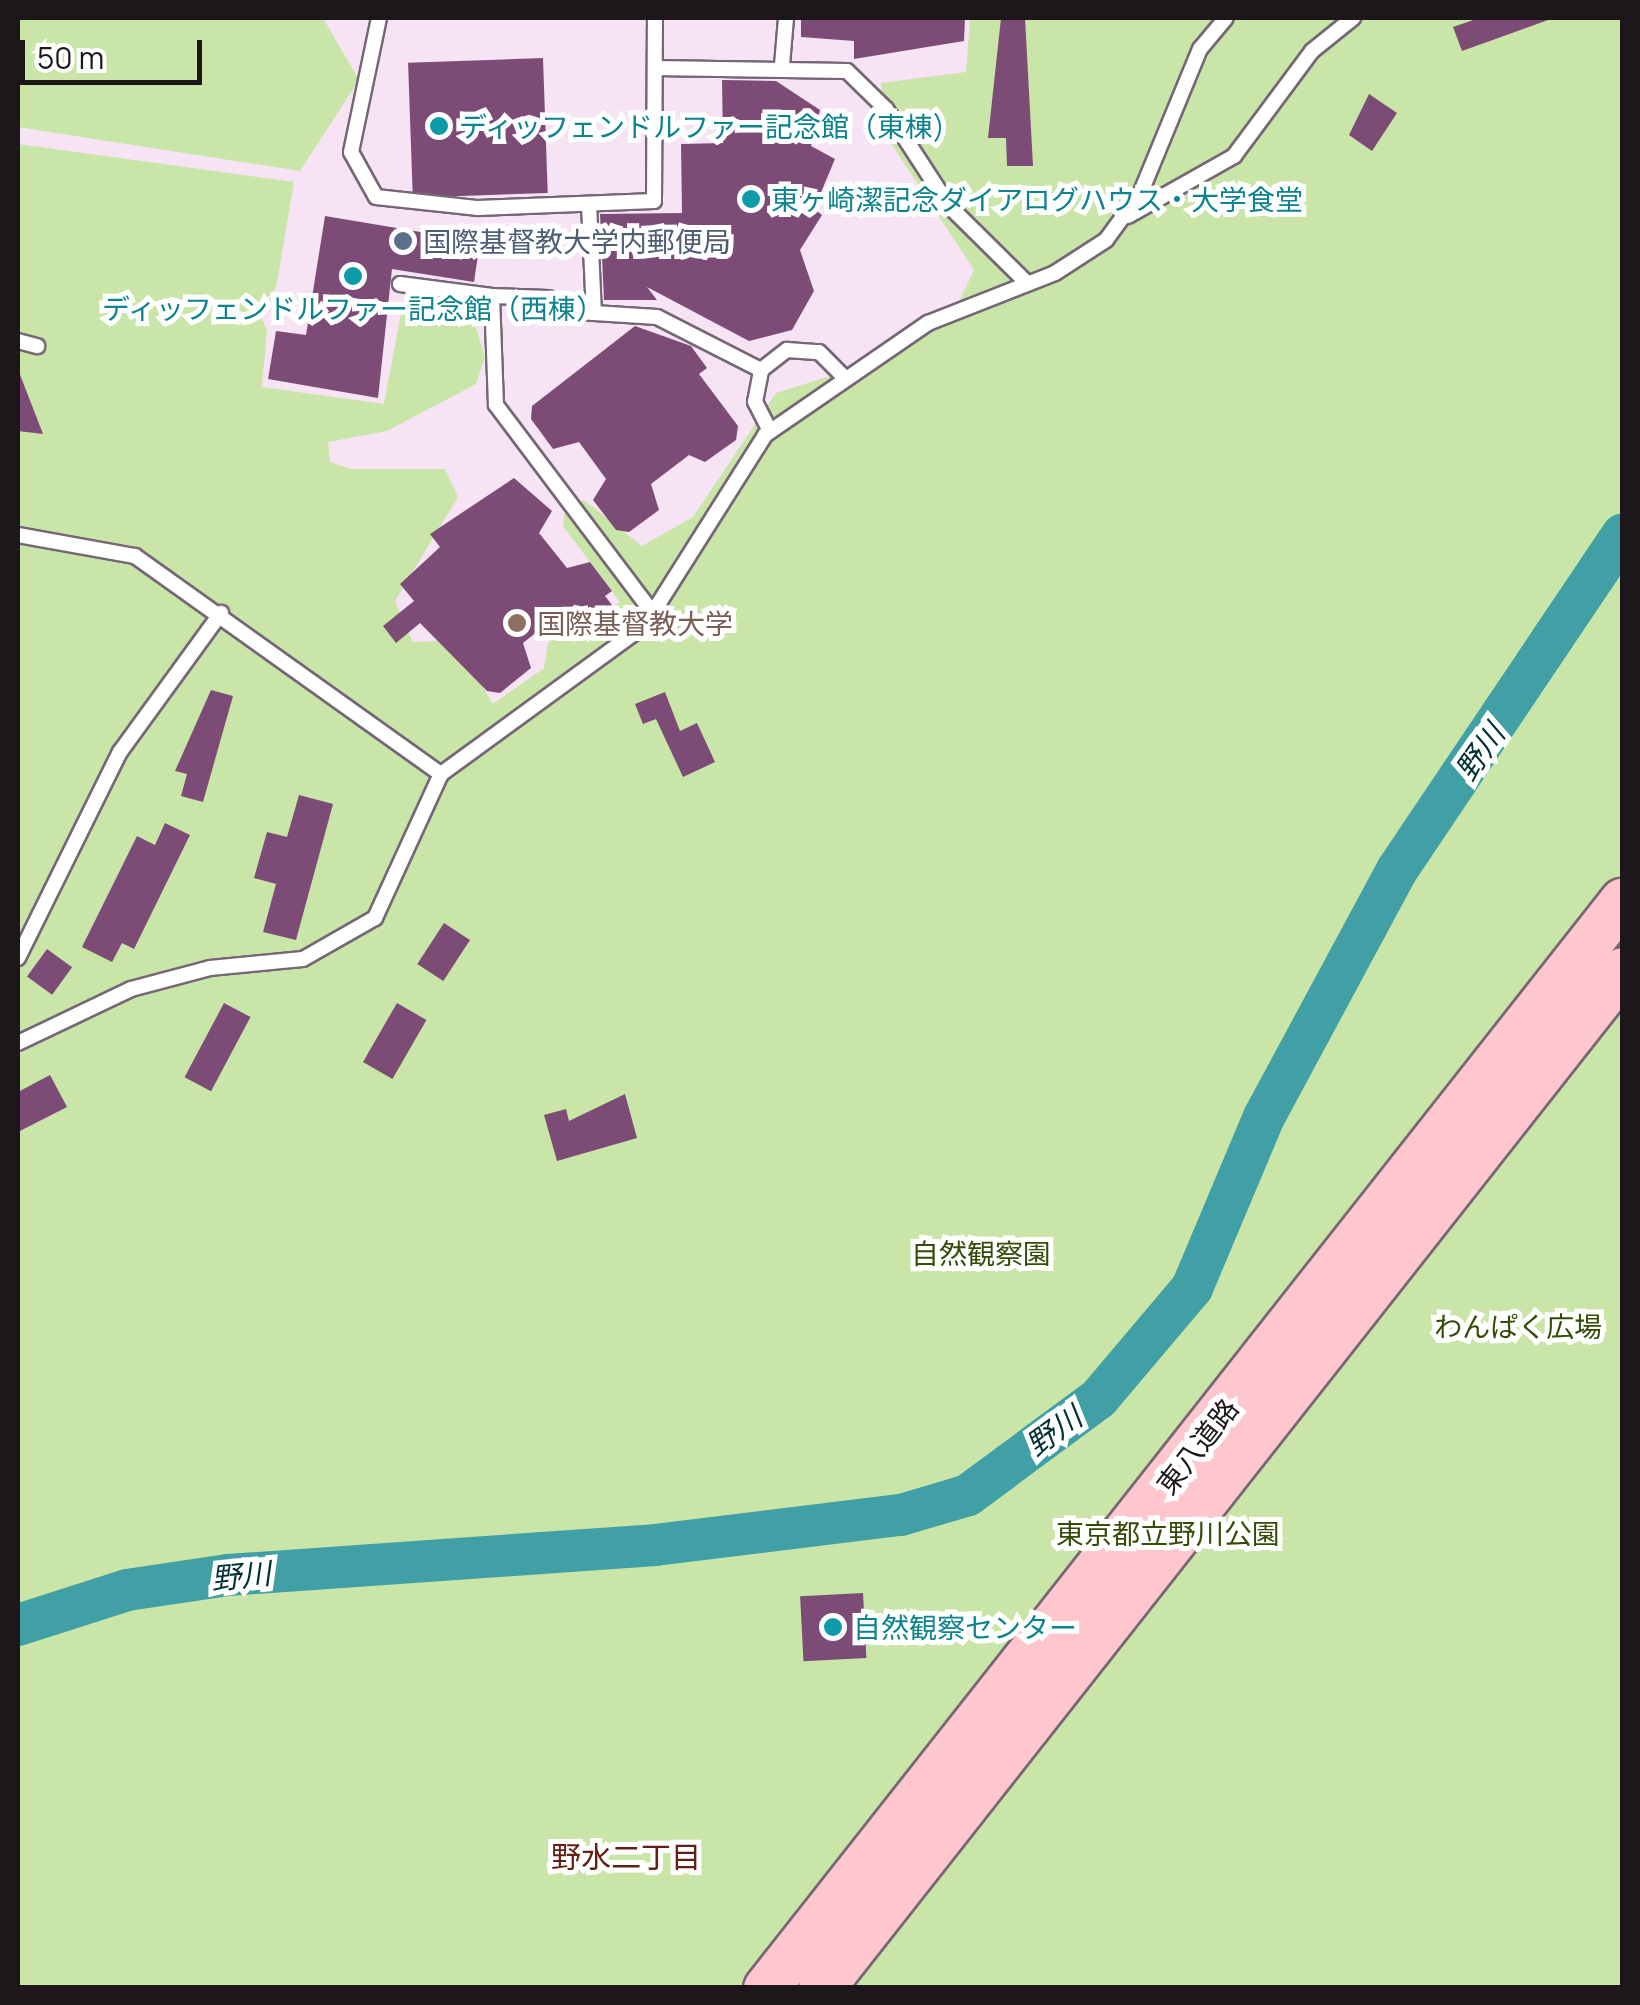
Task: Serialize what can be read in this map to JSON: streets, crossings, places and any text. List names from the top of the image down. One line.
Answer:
{"streets":{"main road":["東八道路"]},"districts":["野水二丁目"],"water":["野川"],"parks":["自然観察園","わんぱく広場","東京都立野川公園"],"places":["ディッフェンドルファー記念館（東棟)","東ヶ崎潔記念ダイアログハウス・大学食堂","国際基督教大学内郵便局","ディッフェンドルファー記念館（西棟）","国際基督教大学","自然観察センター"],"scale_bar":"50 m"}
